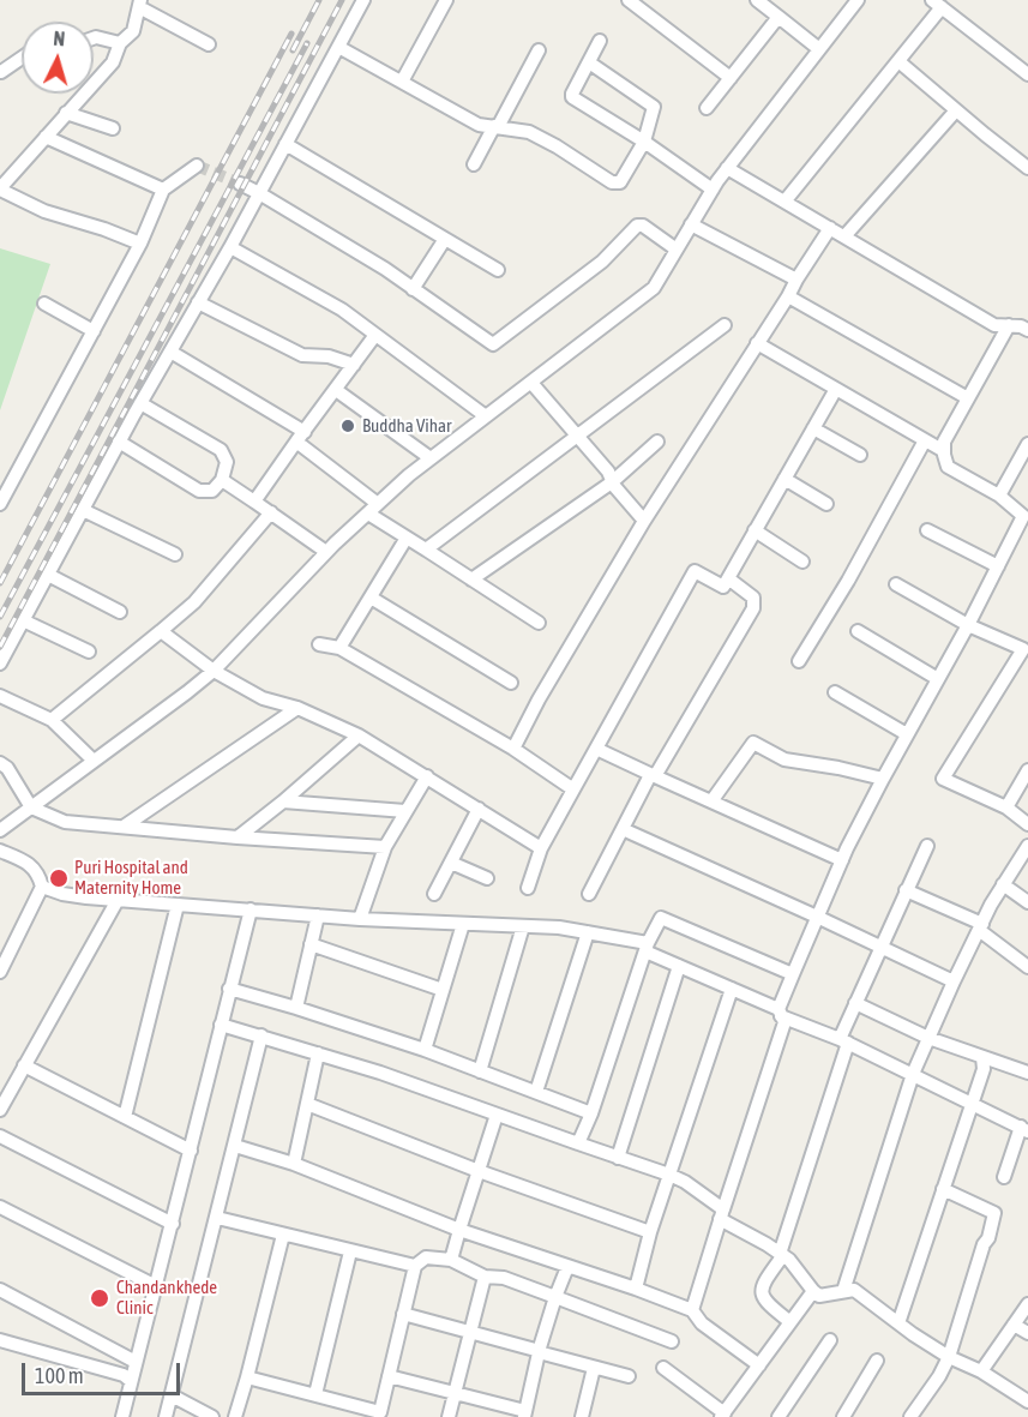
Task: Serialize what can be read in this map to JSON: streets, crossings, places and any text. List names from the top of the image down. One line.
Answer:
{"places":["Buddha Vihar","Puri Hospital and Maternity Home","Chandankhede Clinic"],"scale_bar":"100 m","north":"top"}
